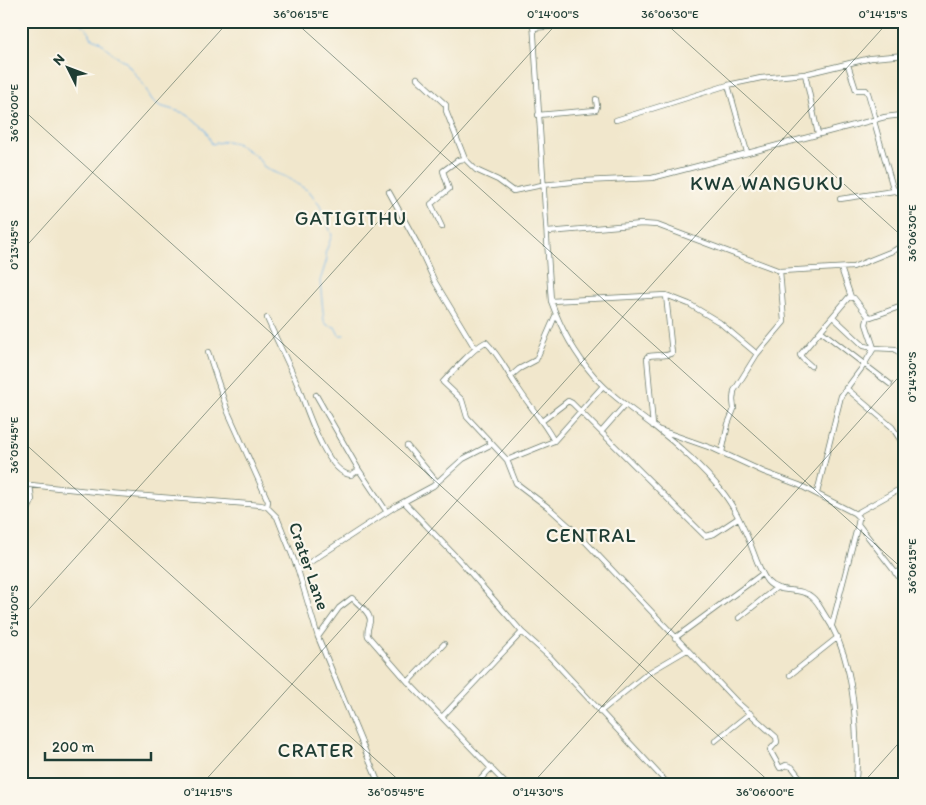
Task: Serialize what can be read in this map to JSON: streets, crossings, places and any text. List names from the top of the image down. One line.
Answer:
{"streets":{"street":["Crater Lane"]},"districts":["KWA WANGUKU","GATIGITHU","CENTRAL","CRATER"],"scale_bar":"200 m","north":"top left","coordinates":["36°06'15\"E","0°14'00\"S","36°06'30\"E","0°14'15\"S","36°06'00\"E","0°13'45\"S","0°14'30\"S","36°05'45\"E"]}
